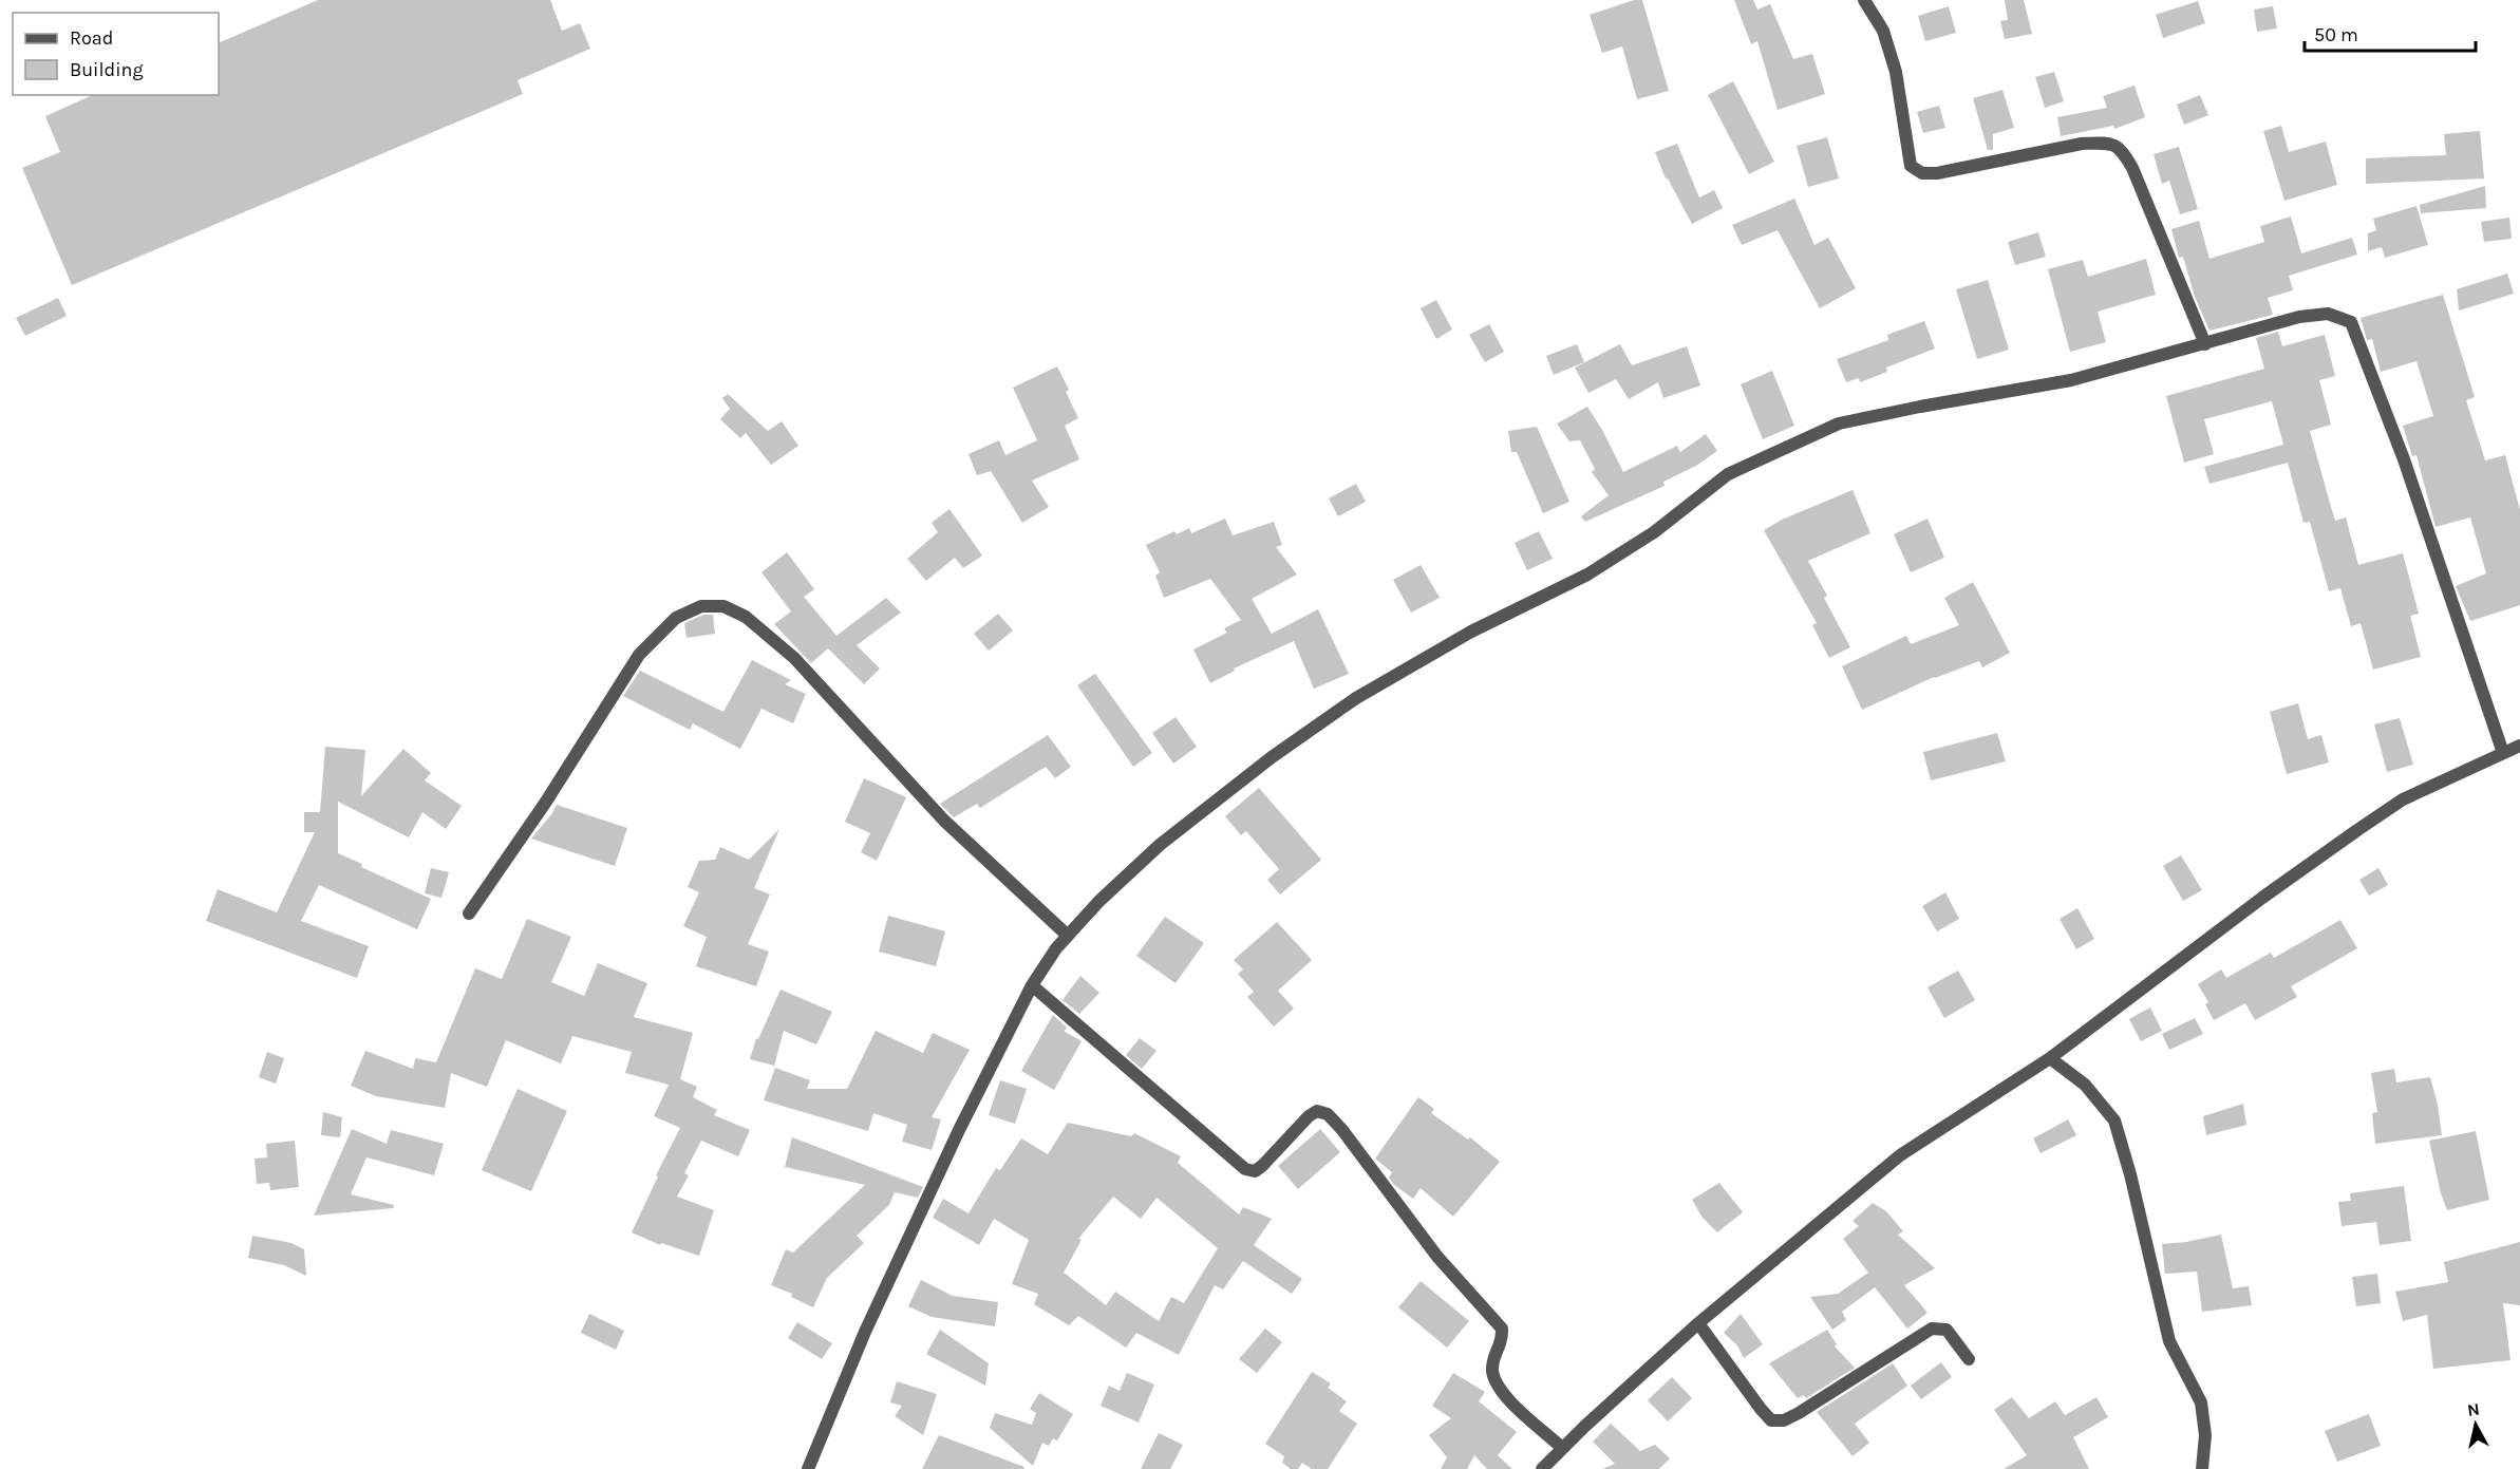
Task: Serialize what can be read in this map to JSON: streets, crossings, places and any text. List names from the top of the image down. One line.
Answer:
{"legend":["Road","Building"],"scale_bar":"50 m","north":"top"}
